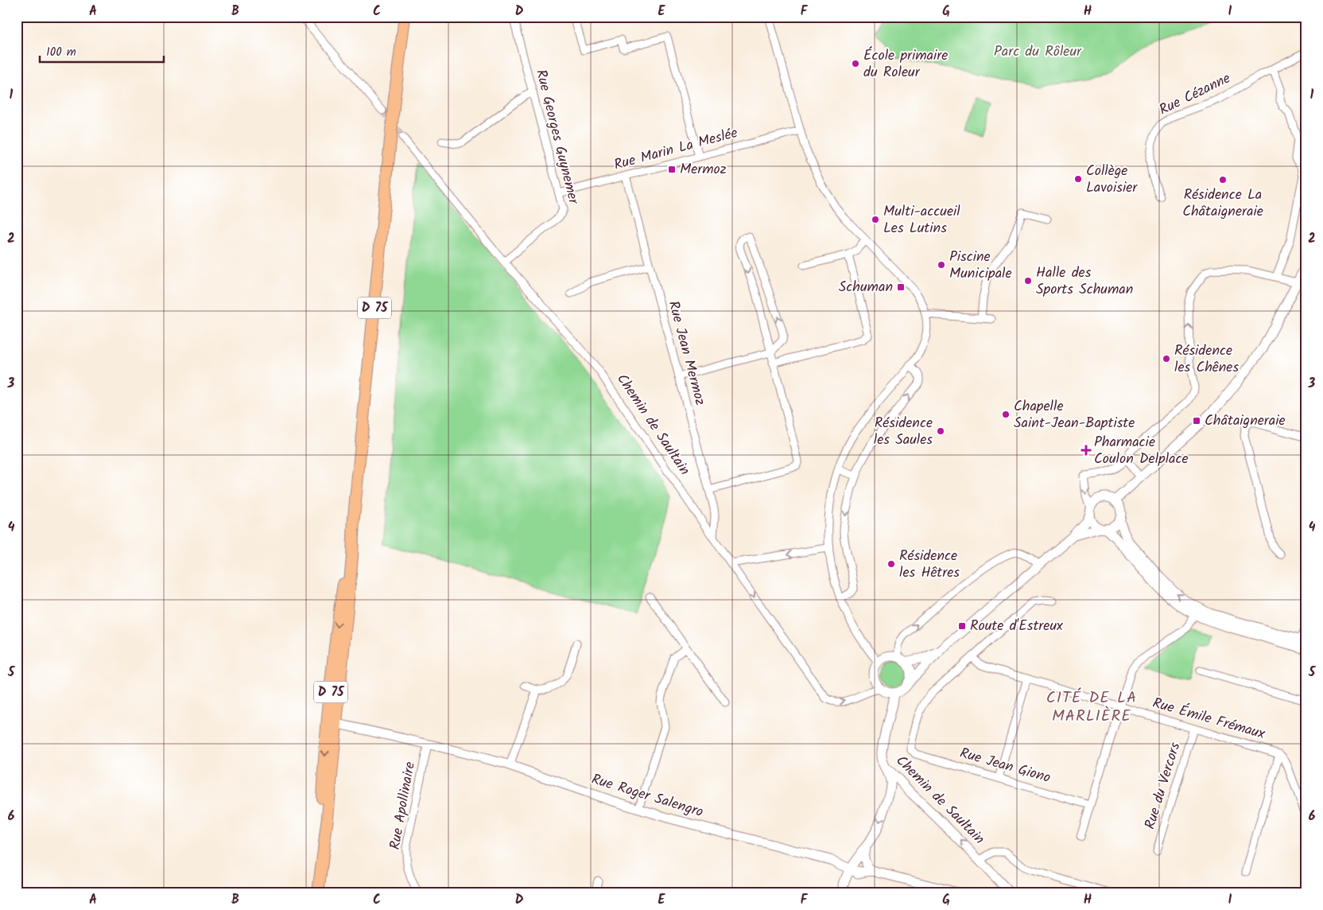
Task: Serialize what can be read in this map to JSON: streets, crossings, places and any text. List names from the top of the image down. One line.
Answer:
{"streets":{"main road":["D 75"],"street":["Rue Cézanne","Rue Georges Guynemer","Rue Marin La Meslée","Rue Jean Mermoz","Chemin de Saultain","Rue Émile Frémaux","Rue Jean Giono","Rue du Vercors","Rue Roger Salengro","Rue Apollinaire"]},"crossings":[["Rue Georges Guynemer","Rue Marin La Meslée"],["Rue Georges Guynemer","Chemin de Saultain"],["Rue Marin La Meslée","Rue Jean Mermoz"],["D 75","Rue Roger Salengro"],["Rue Jean Mermoz","Chemin de Saultain"],["Rue Émile Frémaux","Rue Jean Giono"],["Rue Émile Frémaux","Rue du Vercors"],["Rue Roger Salengro","Rue Apollinaire"]],"districts":["CITÉ DE LA MARLIÈRE"],"parks":["Parc du Rôleur"],"places":{"other":["École primaire du Roleur","Collège Lavoisier","Résidence La Châtaigneraie","Multi-accueil Les Lutins","Piscine Municipale","Halle des Sports Schuman","Résidence les Chênes","Chapelle Saint-Jean-Baptiste","Résidence les Saules","Résidence les Hêtres"],"transit":["Mermoz","Schuman","Châtaigneraie","Route d'Estreux"],"health":["Pharmacie Coulon Delplace"]},"scale_bar":"100 m","grid":{"columns":["A","B","C","D","E","F","G","H","I"],"rows":["1","2","3","4","5","6"]}}
